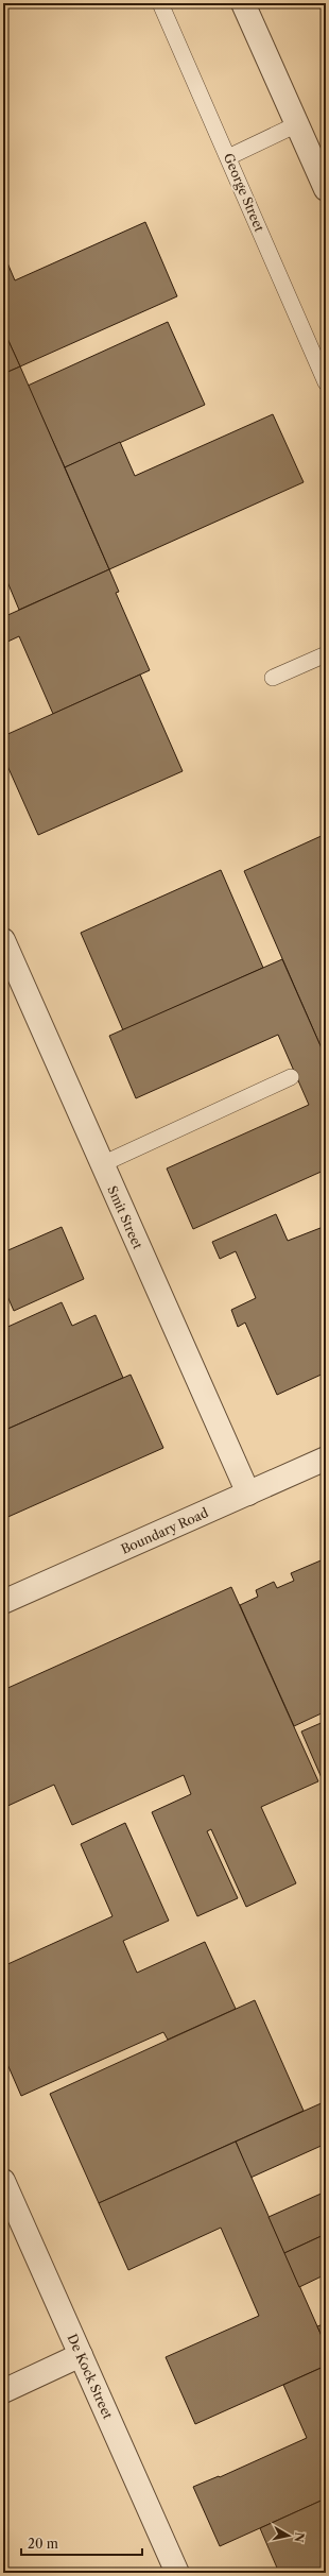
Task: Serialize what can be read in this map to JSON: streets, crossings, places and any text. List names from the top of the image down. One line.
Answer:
{"streets":{"street":["Smit Street","Boundary Road","De Kock Street"],"lane":["George Street"]},"crossings":[["Smit Street","Boundary Road"]],"scale_bar":"20 m","north":"right"}
